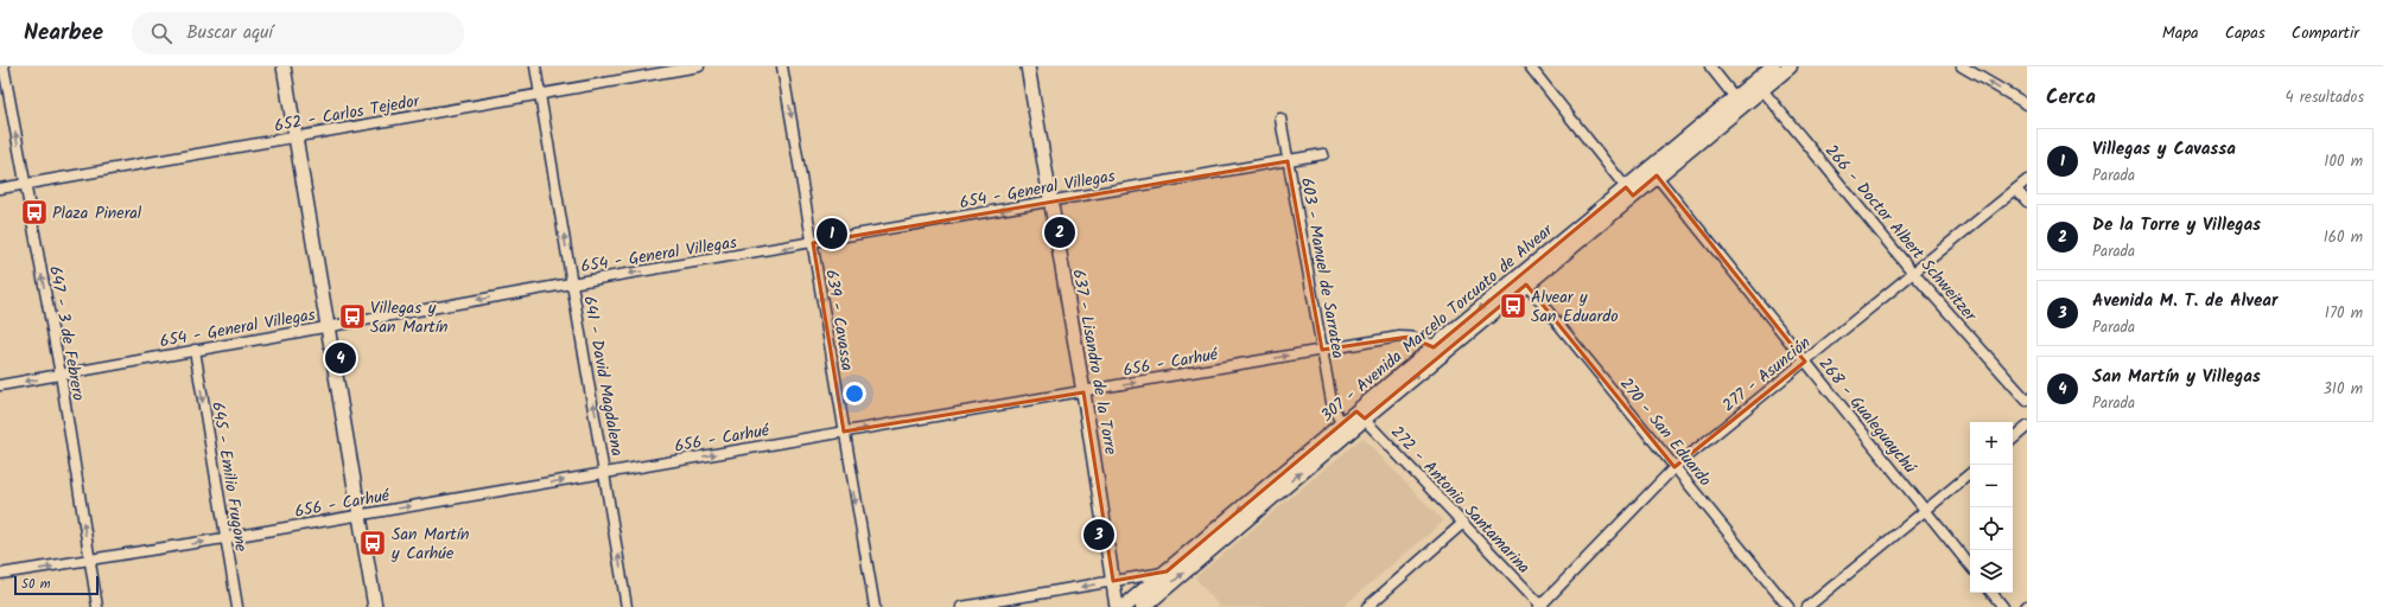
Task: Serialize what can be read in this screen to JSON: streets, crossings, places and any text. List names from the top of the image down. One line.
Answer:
{"streets":{"main road":["307 - Avenida Marcelo Torcuato de Alvear","637 - Lisandro de la Torre"],"street":["652 - Carlos Tejedor","654 - General Villegas","266 - Doctor Albert Schweitzer","603 - Manuel de Sarratea","639 - Cavassa","647 - 3 de Febrero","656 - Carhué","277 - Asunción","641 - David Magdalena","268 - Gualeguaychú","270 - San Eduardo","645 - Emilio Frugone","272 - Antonio Santamarina"]},"crossings":[["652 - Carlos Tejedor","647 - 3 de Febrero"],["652 - Carlos Tejedor","641 - David Magdalena"],["654 - General Villegas","603 - Manuel de Sarratea"],["654 - General Villegas","639 - Cavassa"],["654 - General Villegas","647 - 3 de Febrero"],["654 - General Villegas","637 - Lisandro de la Torre"],["654 - General Villegas","641 - David Magdalena"],["654 - General Villegas","645 - Emilio Frugone"],["266 - Doctor Albert Schweitzer","307 - Avenida Marcelo Torcuato de Alvear"],["266 - Doctor Albert Schweitzer","277 - Asunción"],["603 - Manuel de Sarratea","307 - Avenida Marcelo Torcuato de Alvear"],["603 - Manuel de Sarratea","656 - Carhué"],["639 - Cavassa","656 - Carhué"],["307 - Avenida Marcelo Torcuato de Alvear","656 - Carhué"],["307 - Avenida Marcelo Torcuato de Alvear","268 - Gualeguaychú"],["307 - Avenida Marcelo Torcuato de Alvear","270 - San Eduardo"],["307 - Avenida Marcelo Torcuato de Alvear","272 - Antonio Santamarina"],["647 - 3 de Febrero","656 - Carhué"],["637 - Lisandro de la Torre","656 - Carhué"],["656 - Carhué","641 - David Magdalena"],["656 - Carhué","645 - Emilio Frugone"],["277 - Asunción","268 - Gualeguaychú"],["277 - Asunción","270 - San Eduardo"],["277 - Asunción","272 - Antonio Santamarina"]],"one_way":["654 - General Villegas","639 - Cavassa","647 - 3 de Febrero","656 - Carhué","641 - David Magdalena","645 - Emilio Frugone"],"places":{"bus stop":["Plaza Pineral","Alvear y San Eduardo","Villegas y San Martín","San Martín y Carhúe"]},"scale_bar":"50 m","page":{"header":"Nearbee","search":"Buscar aquí","nav":["Mapa","Capas","Compartir"],"heading":["Cerca","4 resultados"],"list":[{"mark":"1","name":"Villegas y Cavassa","note":"Parada","value":"100 m"},{"mark":"2","name":"De la Torre y Villegas","note":"Parada","value":"160 m"},{"mark":"3","name":"Avenida M. T. de Alvear","note":"Parada","value":"170 m"},{"mark":"4","name":"San Martín y Villegas","note":"Parada","value":"310 m"}],"pins":["2","1","4","3"],"map_buttons":["+","−"],"scale":"50 m"}}
